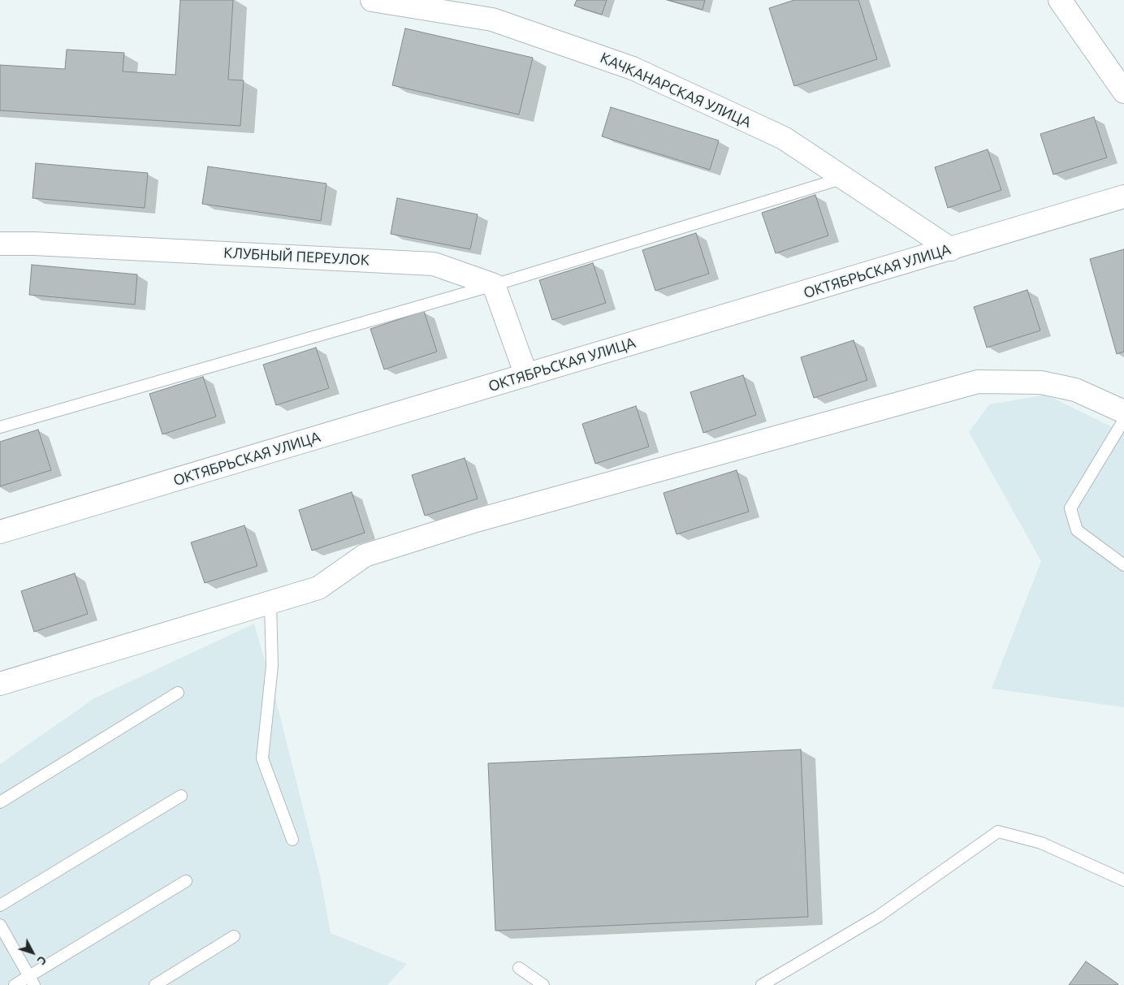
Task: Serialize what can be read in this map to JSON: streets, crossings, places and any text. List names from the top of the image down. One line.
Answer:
{"streets":{"street":["КАЧКАНАРСКАЯ УЛИЦА","КЛУБНЫЙ ПЕРЕУЛОК","ОКТЯБРЬСКАЯ УЛИЦА"]},"crossings":[["КАЧКАНАРСКАЯ УЛИЦА","ОКТЯБРЬСКАЯ УЛИЦА"]],"north":"bottom right"}
